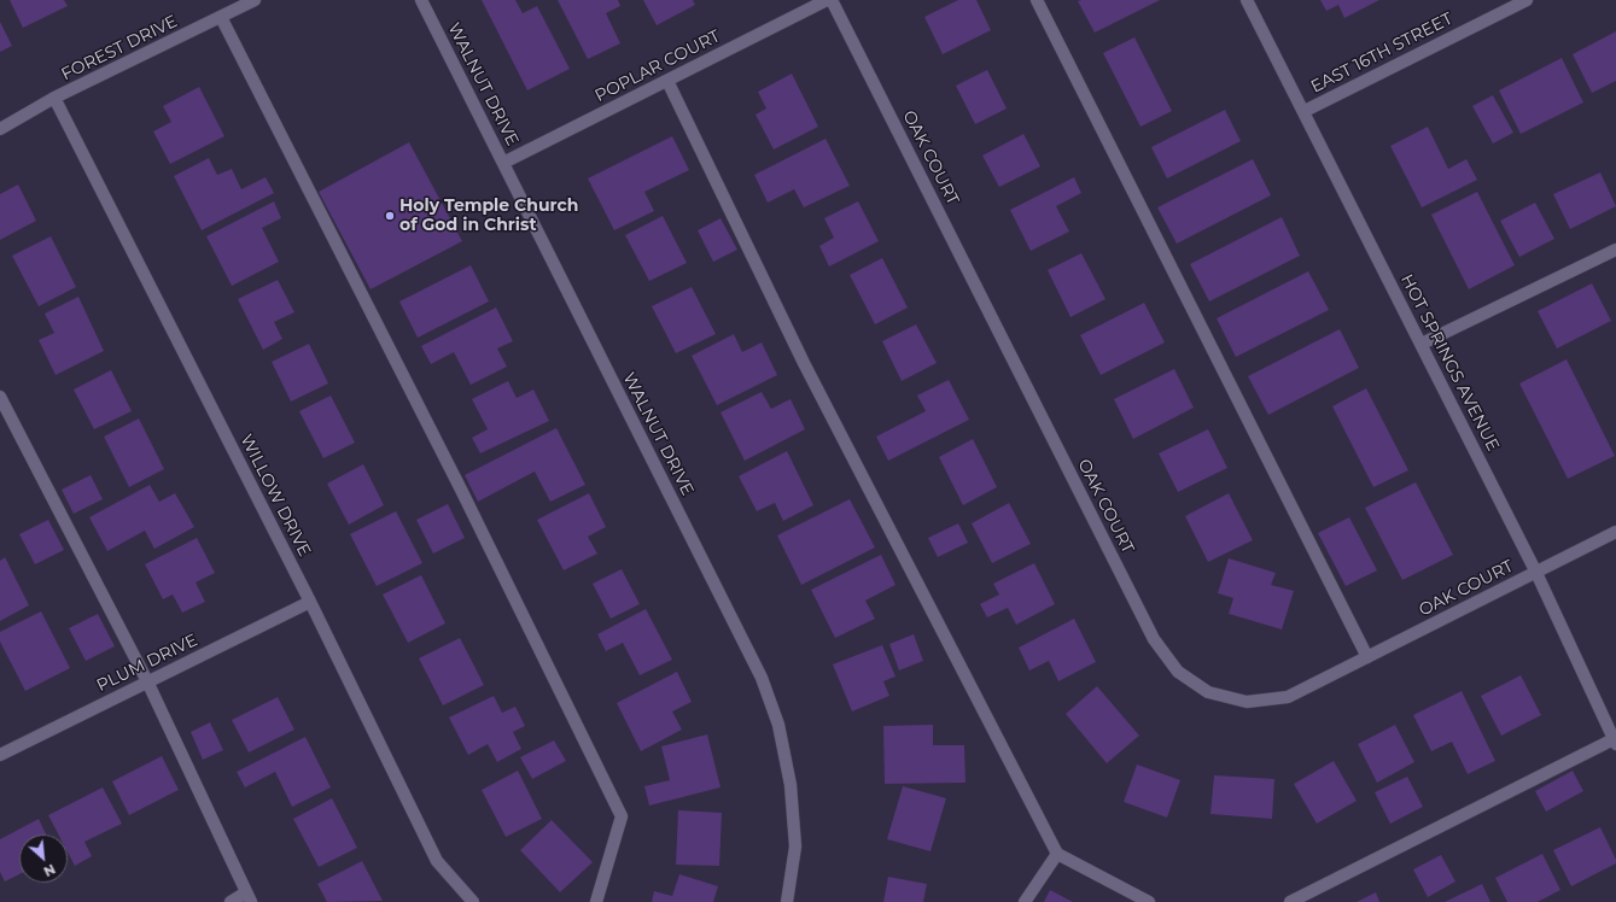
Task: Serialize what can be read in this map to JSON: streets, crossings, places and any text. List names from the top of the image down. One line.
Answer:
{"streets":{"street":["FOREST DRIVE","EAST 16TH STREET","POPLAR COURT","WALNUT DRIVE","OAK COURT","HOT SPRINGS AVENUE","WILLOW DRIVE","PLUM DRIVE"]},"crossings":[["FOREST DRIVE","WILLOW DRIVE"],["EAST 16TH STREET","HOT SPRINGS AVENUE"],["POPLAR COURT","WALNUT DRIVE"],["OAK COURT","HOT SPRINGS AVENUE"],["WILLOW DRIVE","PLUM DRIVE"]],"places":["Holy Temple Church of God in Christ"],"north":"bottom right"}
